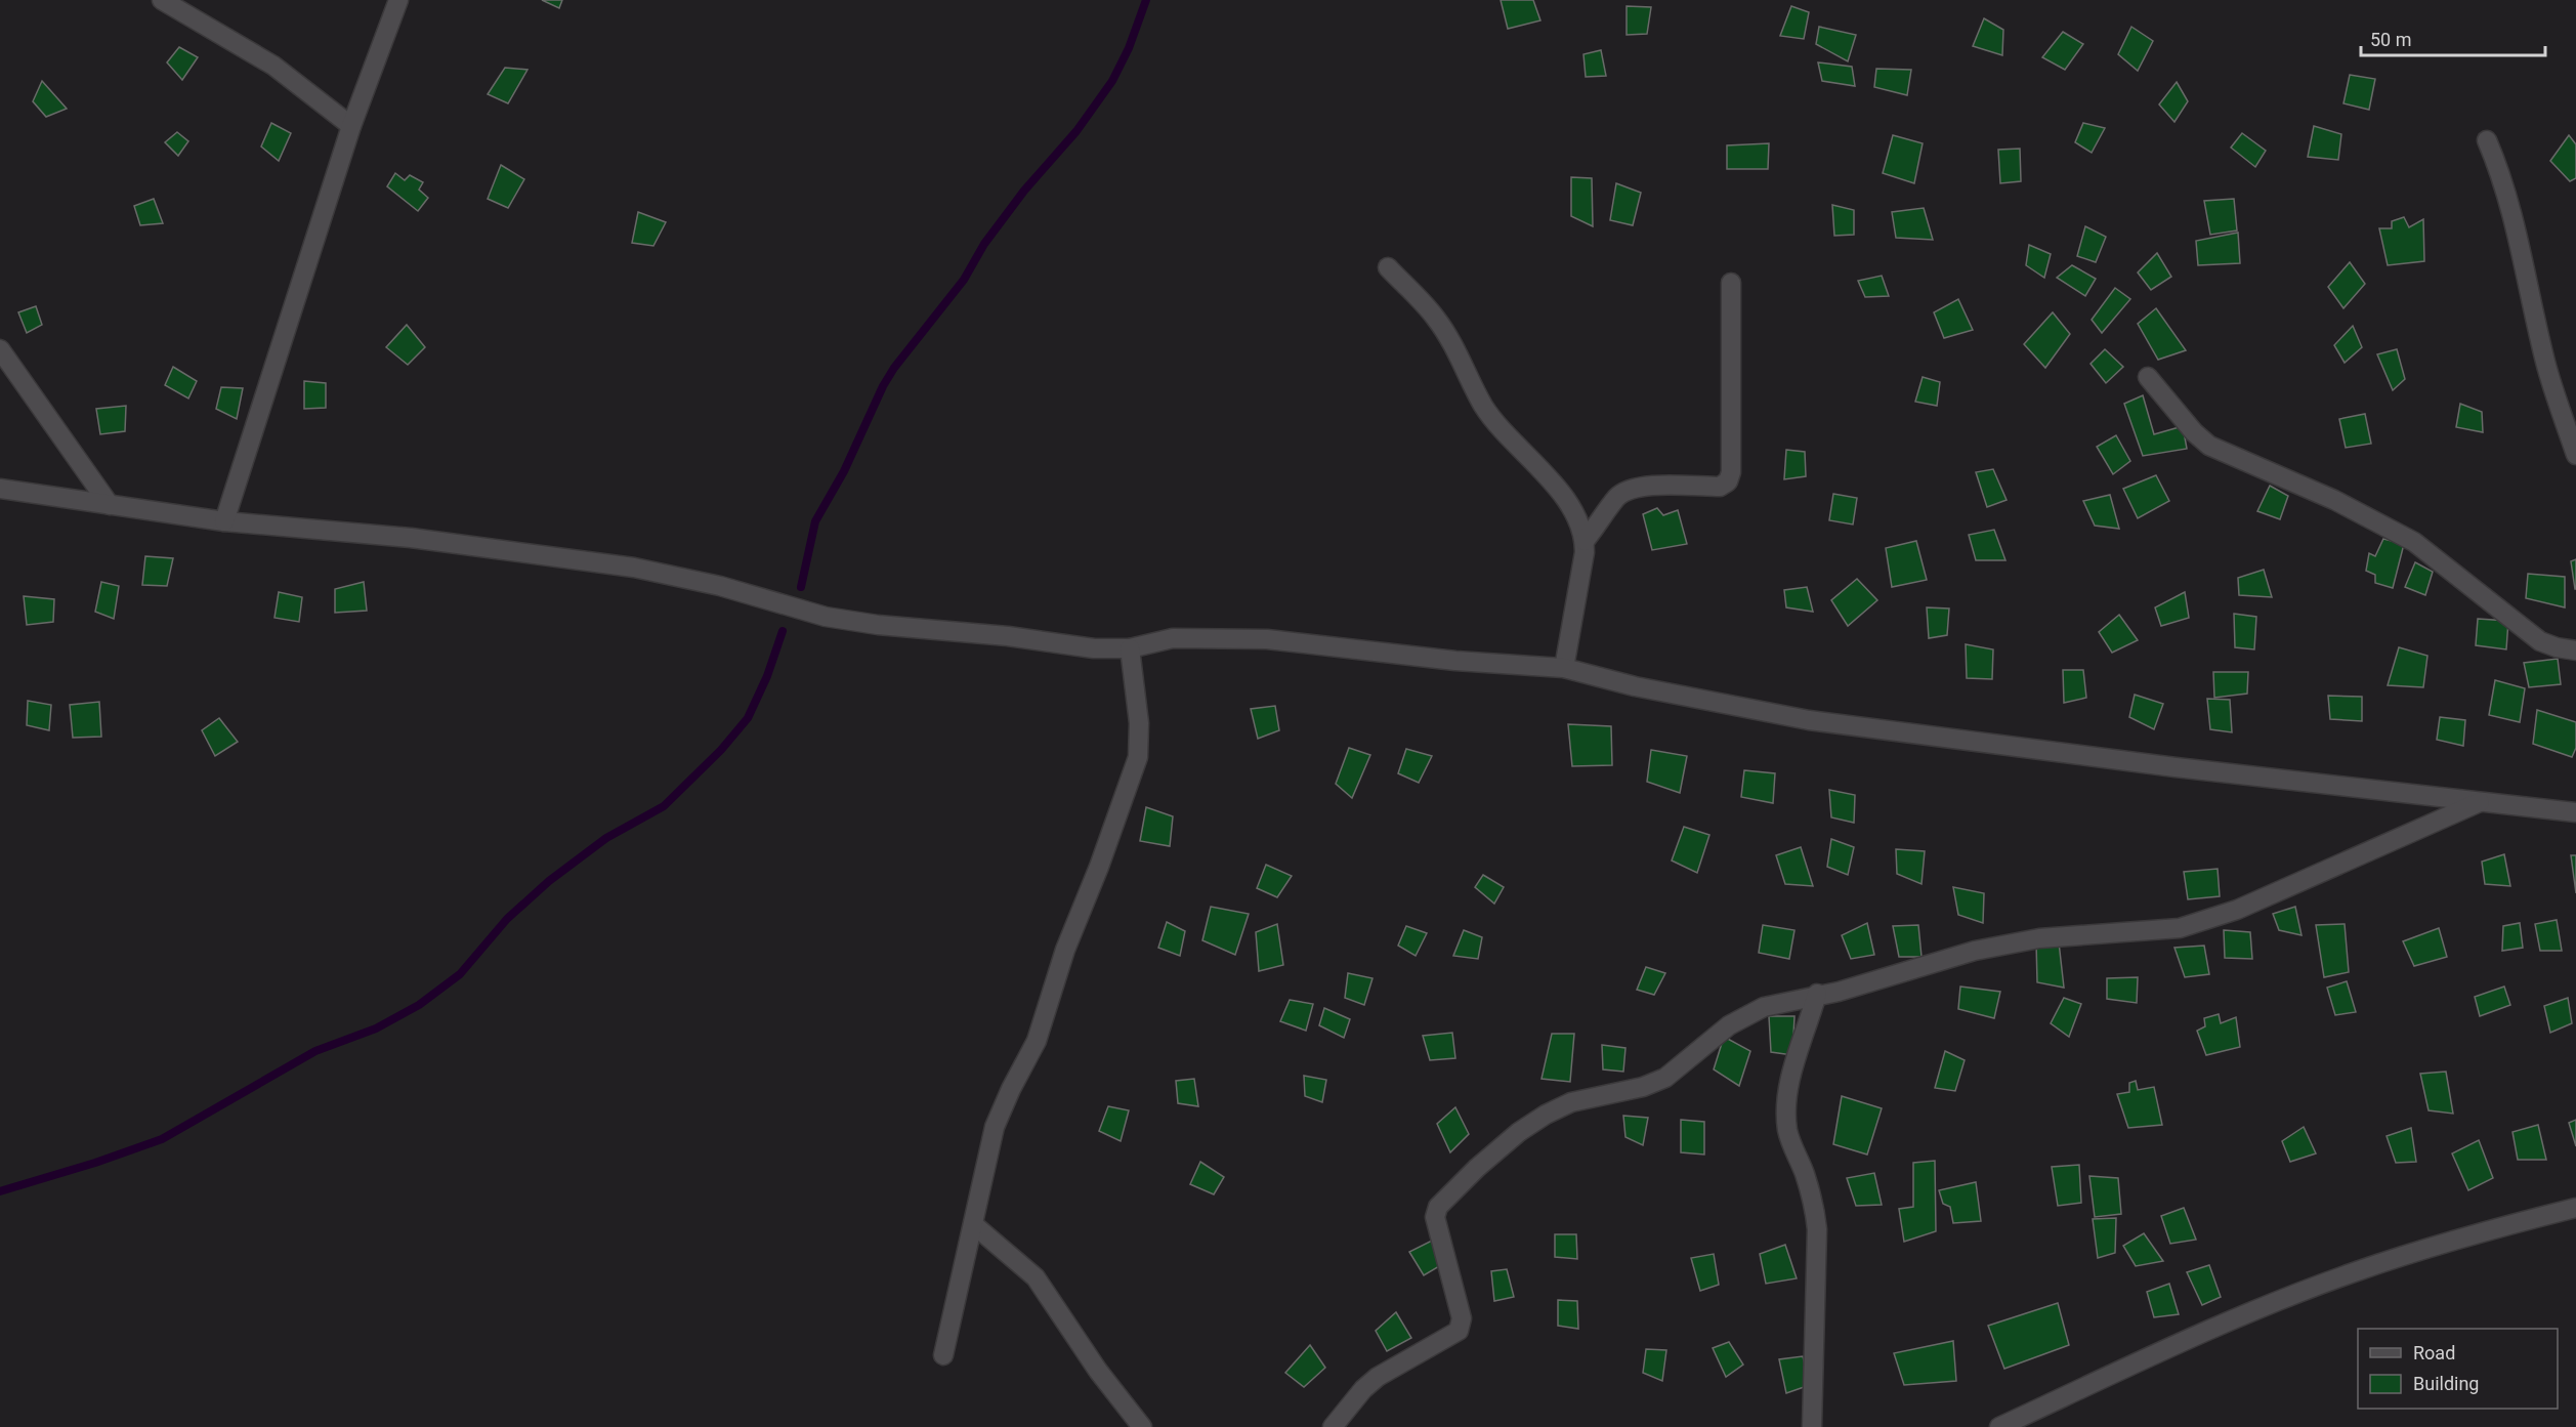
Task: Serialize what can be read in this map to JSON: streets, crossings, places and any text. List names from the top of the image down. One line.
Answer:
{"legend":["Road","Building"],"scale_bar":"50 m"}
